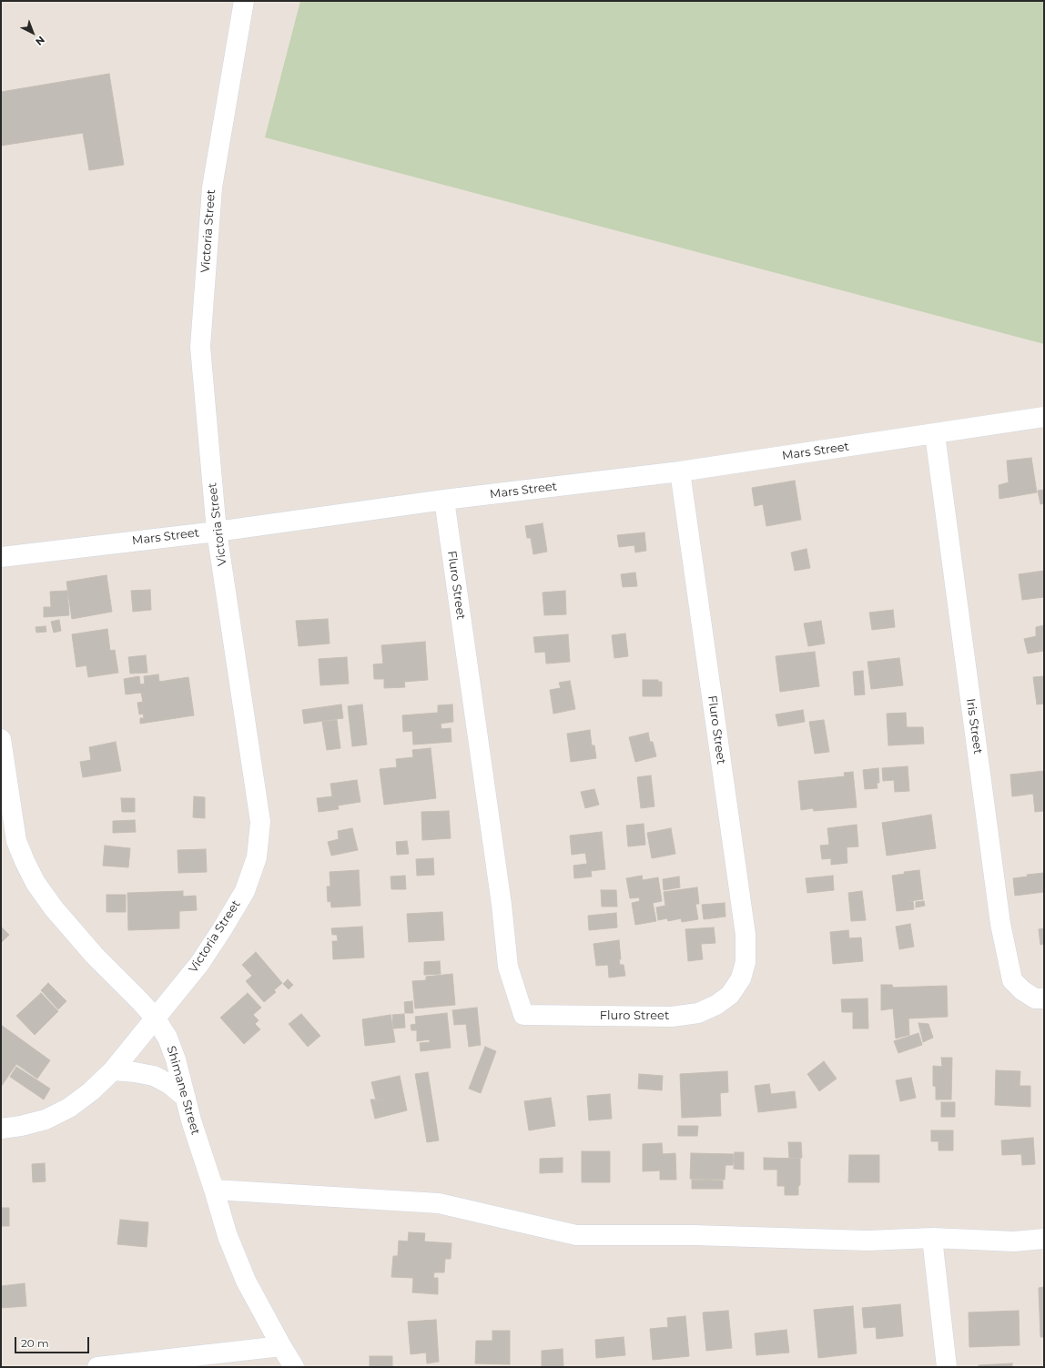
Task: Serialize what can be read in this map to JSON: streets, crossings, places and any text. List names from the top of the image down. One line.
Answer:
{"streets":{"street":["Victoria Street","Mars Street","Fluro Street","Iris Street","Shimane Street"]},"crossings":[["Victoria Street","Mars Street"],["Victoria Street","Shimane Street"],["Mars Street","Fluro Street"],["Mars Street","Iris Street"]],"scale_bar":"20 m","north":"bottom right"}
